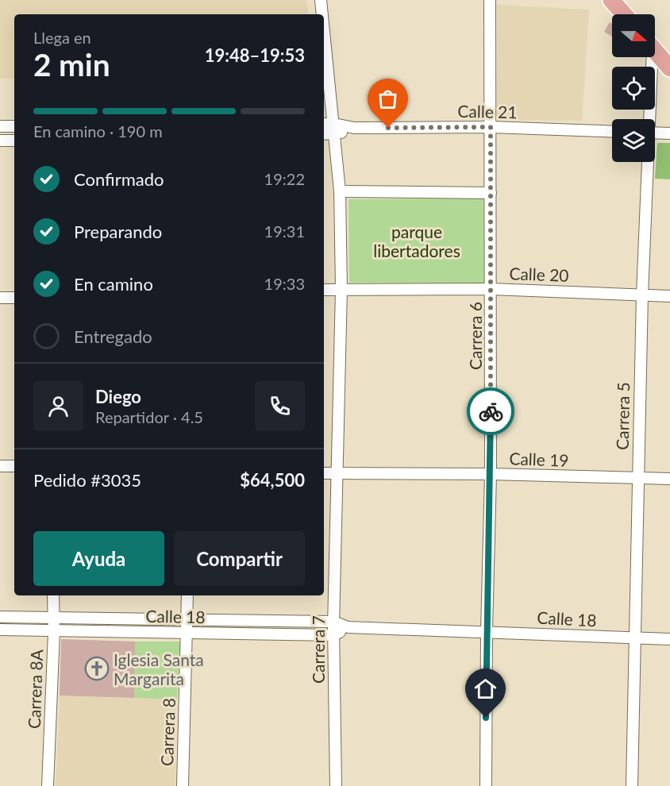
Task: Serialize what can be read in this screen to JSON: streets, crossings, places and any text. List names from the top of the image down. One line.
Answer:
{"streets":{"street":["Calle 21","Calle 20","Carrera 6","Carrera 5","Calle 19","Calle 18","Carrera 7","Carrera 8A","Carrera 8"]},"crossings":[["Calle 21","Carrera 6"],["Calle 21","Carrera 7"],["Calle 20","Carrera 6"],["Calle 20","Carrera 5"],["Calle 20","Carrera 7"],["Carrera 6","Calle 19"],["Carrera 6","Calle 18"],["Carrera 5","Calle 19"],["Carrera 5","Calle 18"],["Calle 19","Carrera 7"],["Calle 18","Carrera 7"],["Calle 18","Carrera 8A"],["Calle 18","Carrera 8"]],"parks":["parque libertadores"],"places":{"church":["Iglesia Santa Margarita"]},"north":"right","page":{"heading":["2 min","Llega en","19:48–19:53"],"panel":["Diego","Repartidor · 4.5","Pedido #3035","$64,500"],"bar":"En camino · 190 m","list":[["Confirmado","19:22"],["Preparando","19:31"],["En camino","19:33"],"Entregado"],"buttons":["Ayuda","Compartir"]}}
